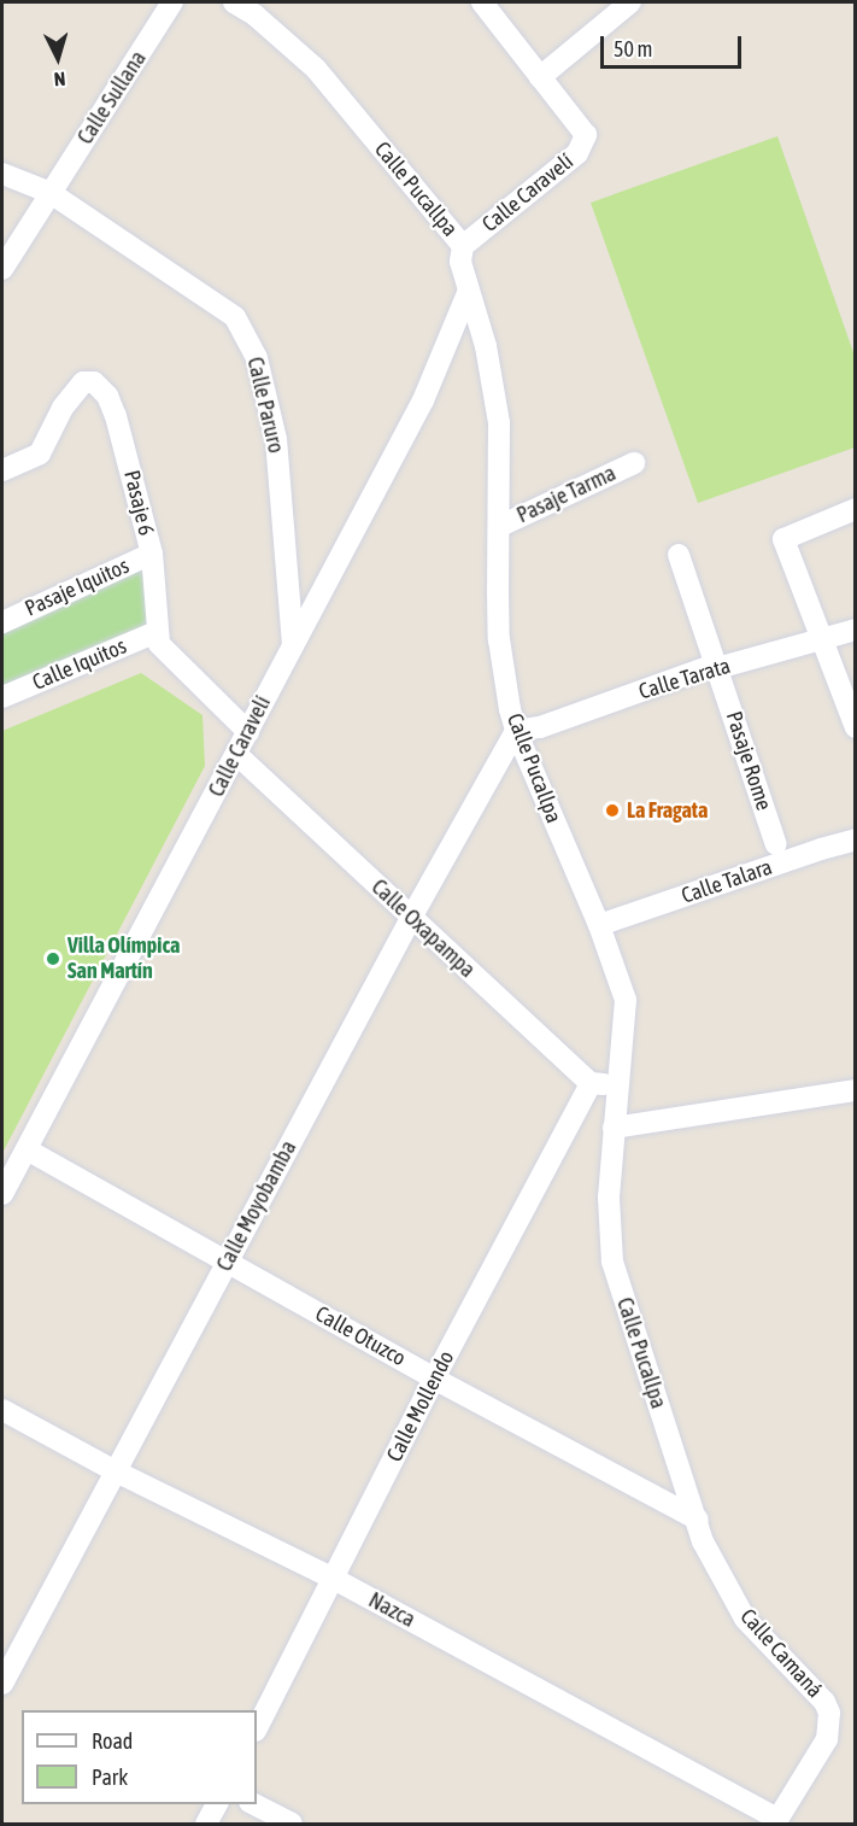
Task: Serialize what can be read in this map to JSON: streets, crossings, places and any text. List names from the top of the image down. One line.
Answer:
{"streets":{"street":["Calle Sullana","Calle Pucallpa","Calle Caravelí","Calle Paruro","Pasaje Tarma","Pasaje 6","Pasaje Iquitos","Calle Iquitos","Calle Tarata","Pasaje Rome","Calle Talara","Calle Oxapampa","Calle Moyobamba","Calle Otuzco","Calle Mollendo","Nazca","Calle Camaná"]},"crossings":[["Calle Sullana","Calle Paruro"],["Calle Pucallpa","Calle Caravelí"],["Calle Pucallpa","Pasaje Tarma"],["Calle Pucallpa","Calle Tarata"],["Calle Pucallpa","Calle Talara"],["Calle Pucallpa","Calle Moyobamba"],["Calle Pucallpa","Calle Otuzco"],["Calle Pucallpa","Calle Camaná"],["Calle Caravelí","Calle Paruro"],["Calle Caravelí","Calle Oxapampa"],["Calle Caravelí","Calle Otuzco"],["Pasaje 6","Pasaje Iquitos"],["Pasaje 6","Calle Iquitos"],["Calle Tarata","Pasaje Rome"],["Calle Tarata","Calle Moyobamba"],["Calle Oxapampa","Calle Moyobamba"],["Calle Oxapampa","Calle Mollendo"],["Calle Moyobamba","Calle Otuzco"],["Calle Moyobamba","Nazca"],["Calle Otuzco","Calle Mollendo"],["Calle Otuzco","Calle Camaná"],["Calle Mollendo","Nazca"],["Nazca","Calle Camaná"]],"places":["La Fragata","Villa Olímpica San Martín"],"legend":["Road","Park"],"scale_bar":"50 m","north":"bottom"}
